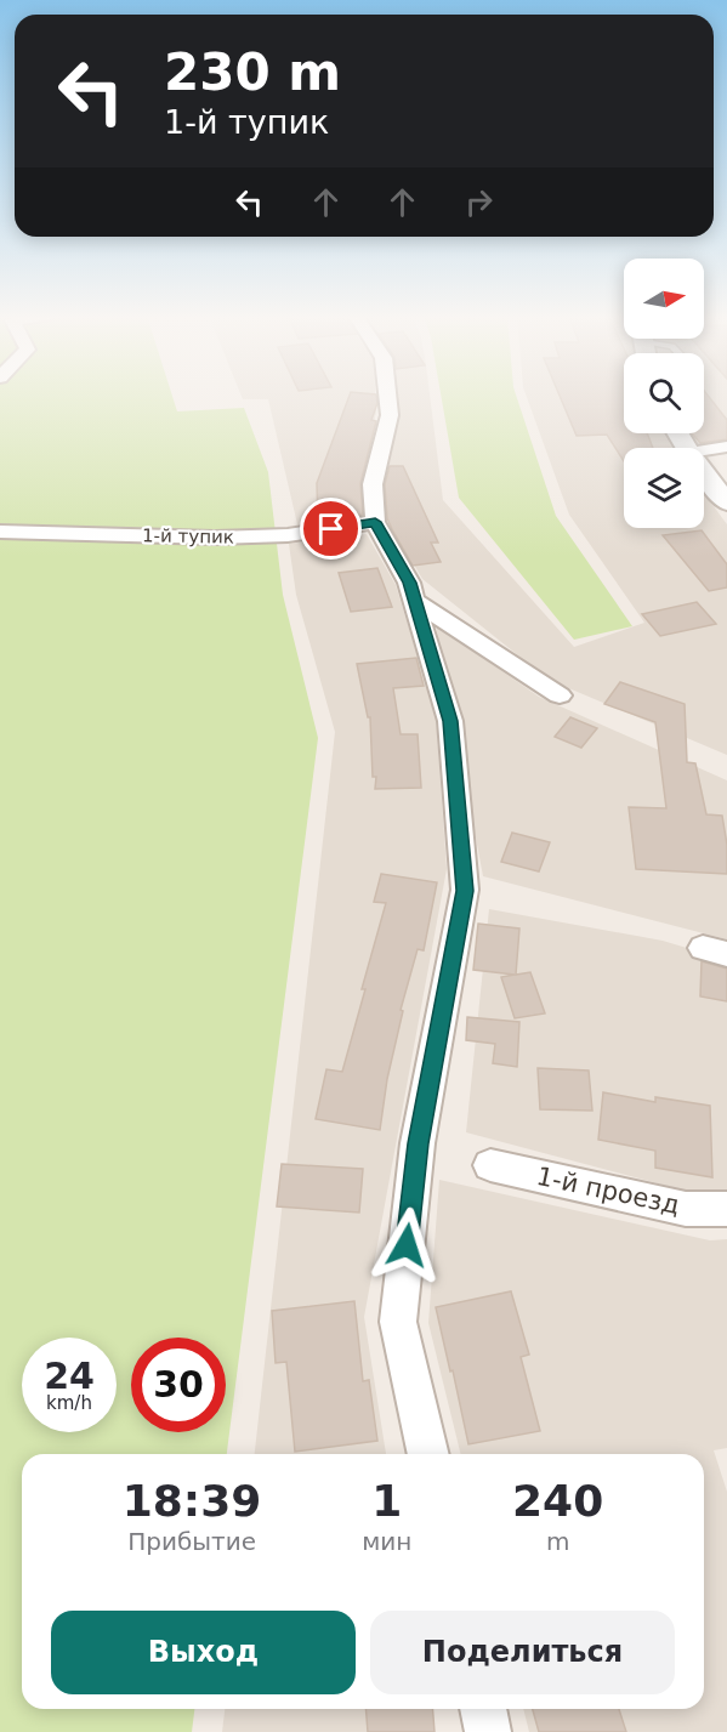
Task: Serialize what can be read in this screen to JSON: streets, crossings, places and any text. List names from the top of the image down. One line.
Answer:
{"streets":{"street":["1-й тупик","1-й проезд"]},"north":"right","page":{"turn":["230 m","1-й тупик"],"speed":"24 km/h","limit":"30","eta":["18:39","Прибытие","1","мин","240","m"],"buttons":["Выход","Поделиться"]}}
